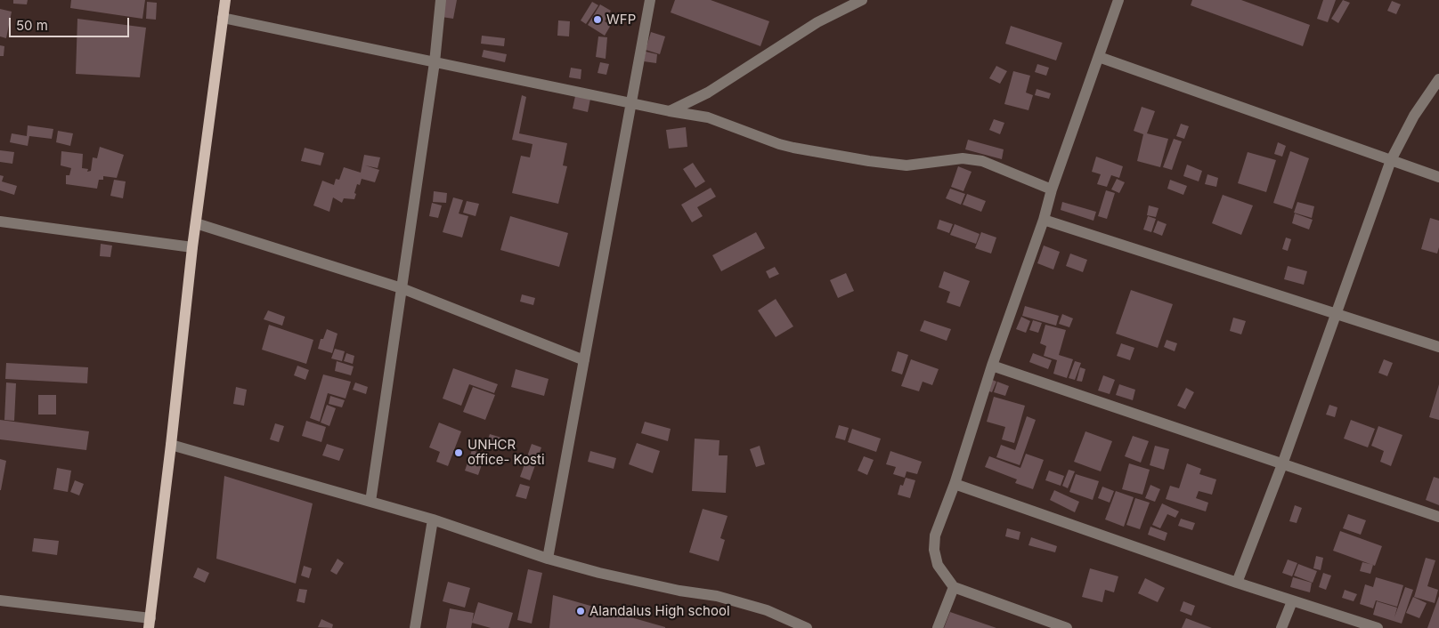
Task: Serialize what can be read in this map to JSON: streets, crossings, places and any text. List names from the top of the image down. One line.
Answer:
{"places":["WFP","UNHCR office- Kosti","Alandalus High school"],"scale_bar":"50 m"}
